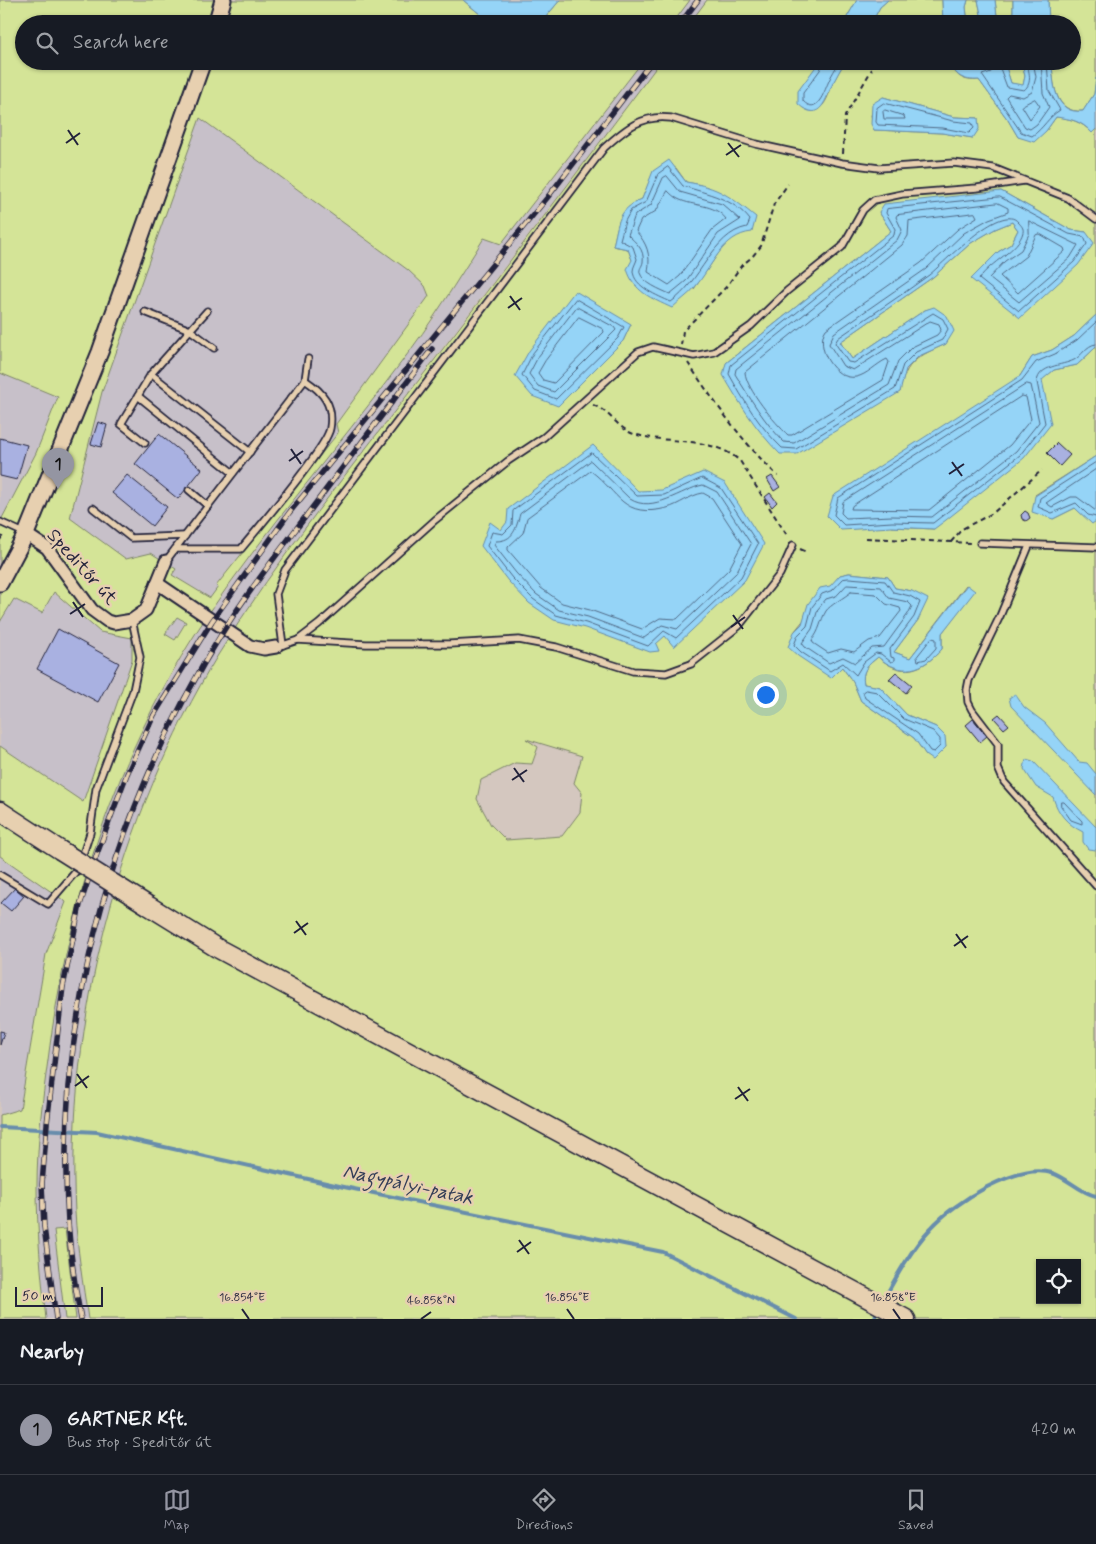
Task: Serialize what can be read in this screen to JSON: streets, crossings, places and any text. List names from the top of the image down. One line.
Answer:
{"streets":{"street":["Speditőr út"]},"water":["Nagypályi-patak"],"scale_bar":"50 m","page":{"search":"Search here","pins":"1","scale":"50 m","heading":"Nearby","list":[{"mark":"1","name":"GARTNER Kft.","note":"Bus stop · Speditőr út","value":"420 m"}],"nav":["Map","Directions","Saved"]},"coordinates":["16.854°E","16.856°E","16.858°E","46.858°N"]}
